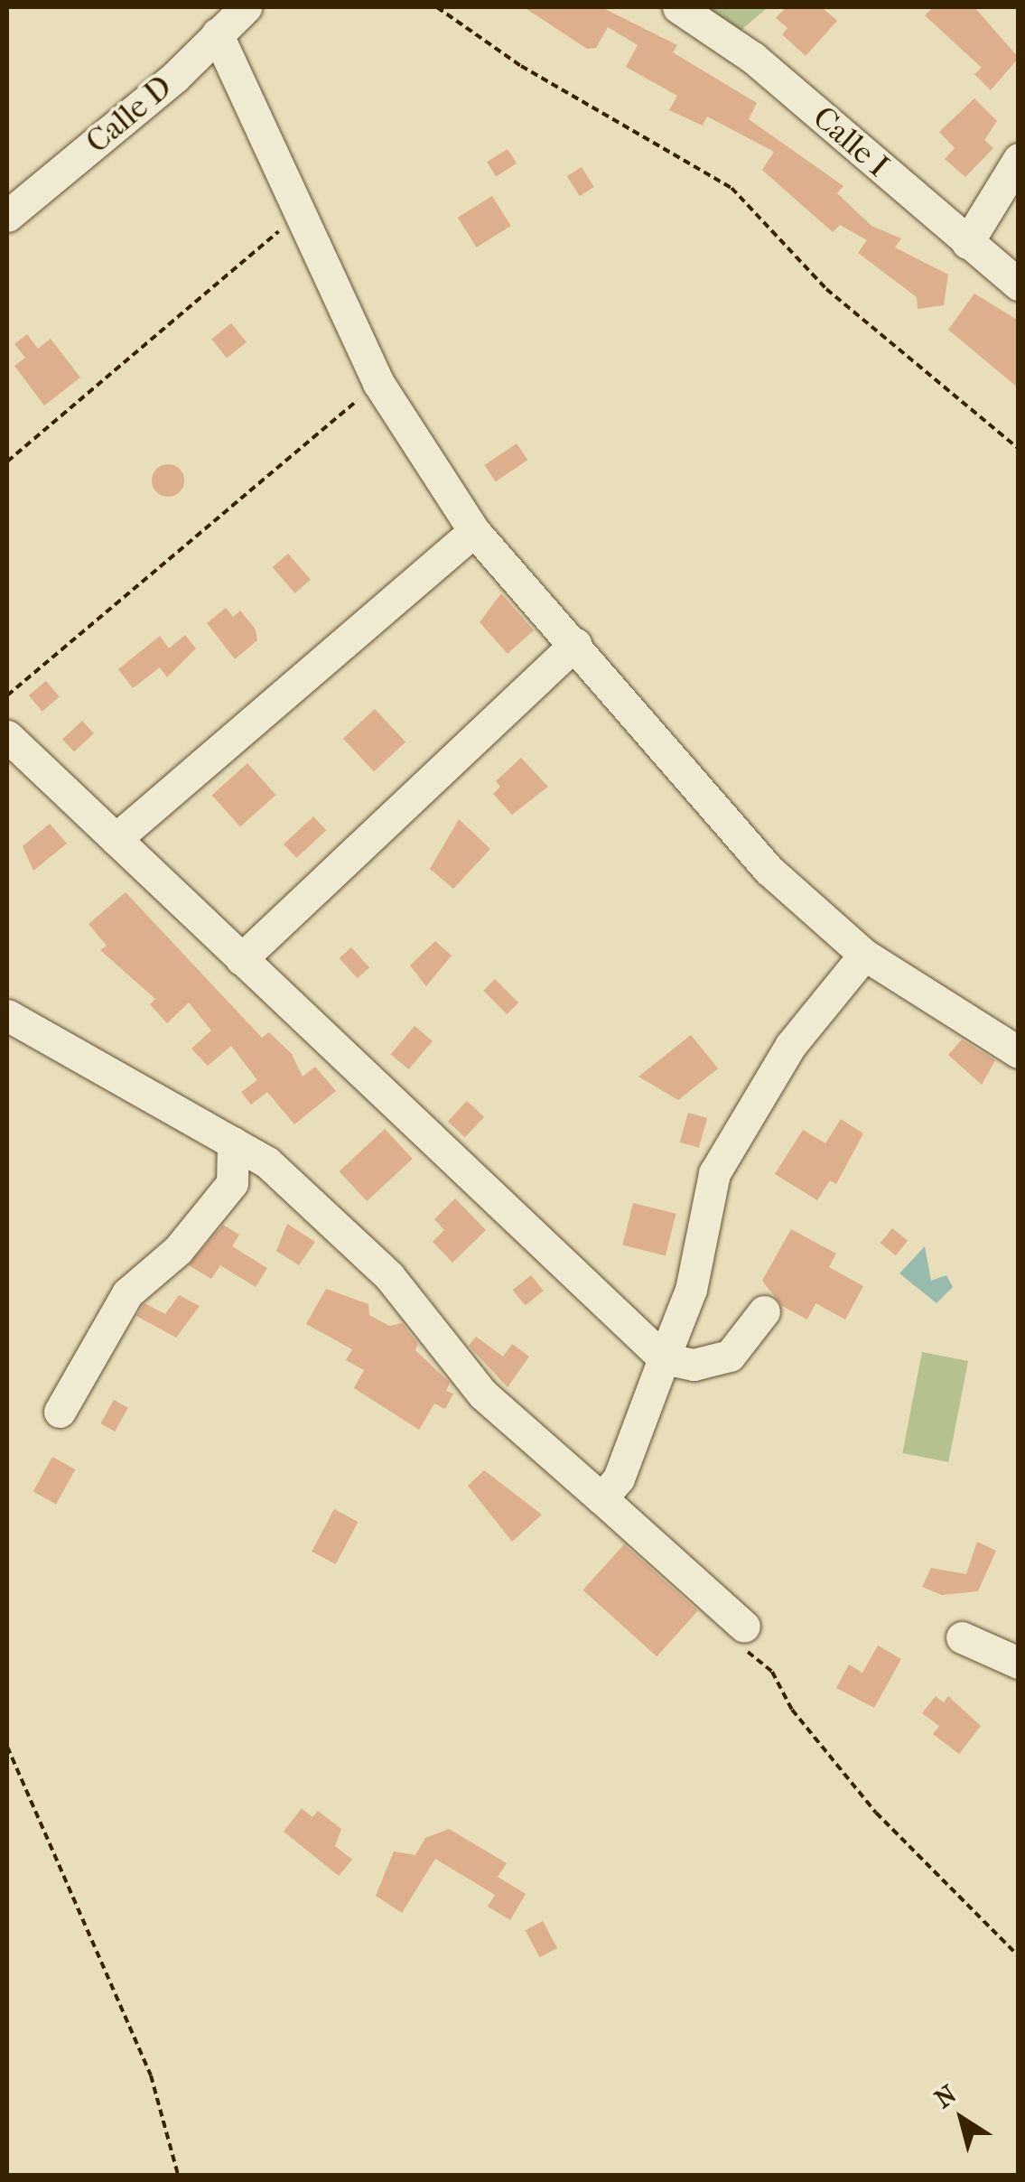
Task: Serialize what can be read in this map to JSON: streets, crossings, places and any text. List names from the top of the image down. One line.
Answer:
{"streets":{"street":["Calle D","Calle I"]},"north":"top left"}
